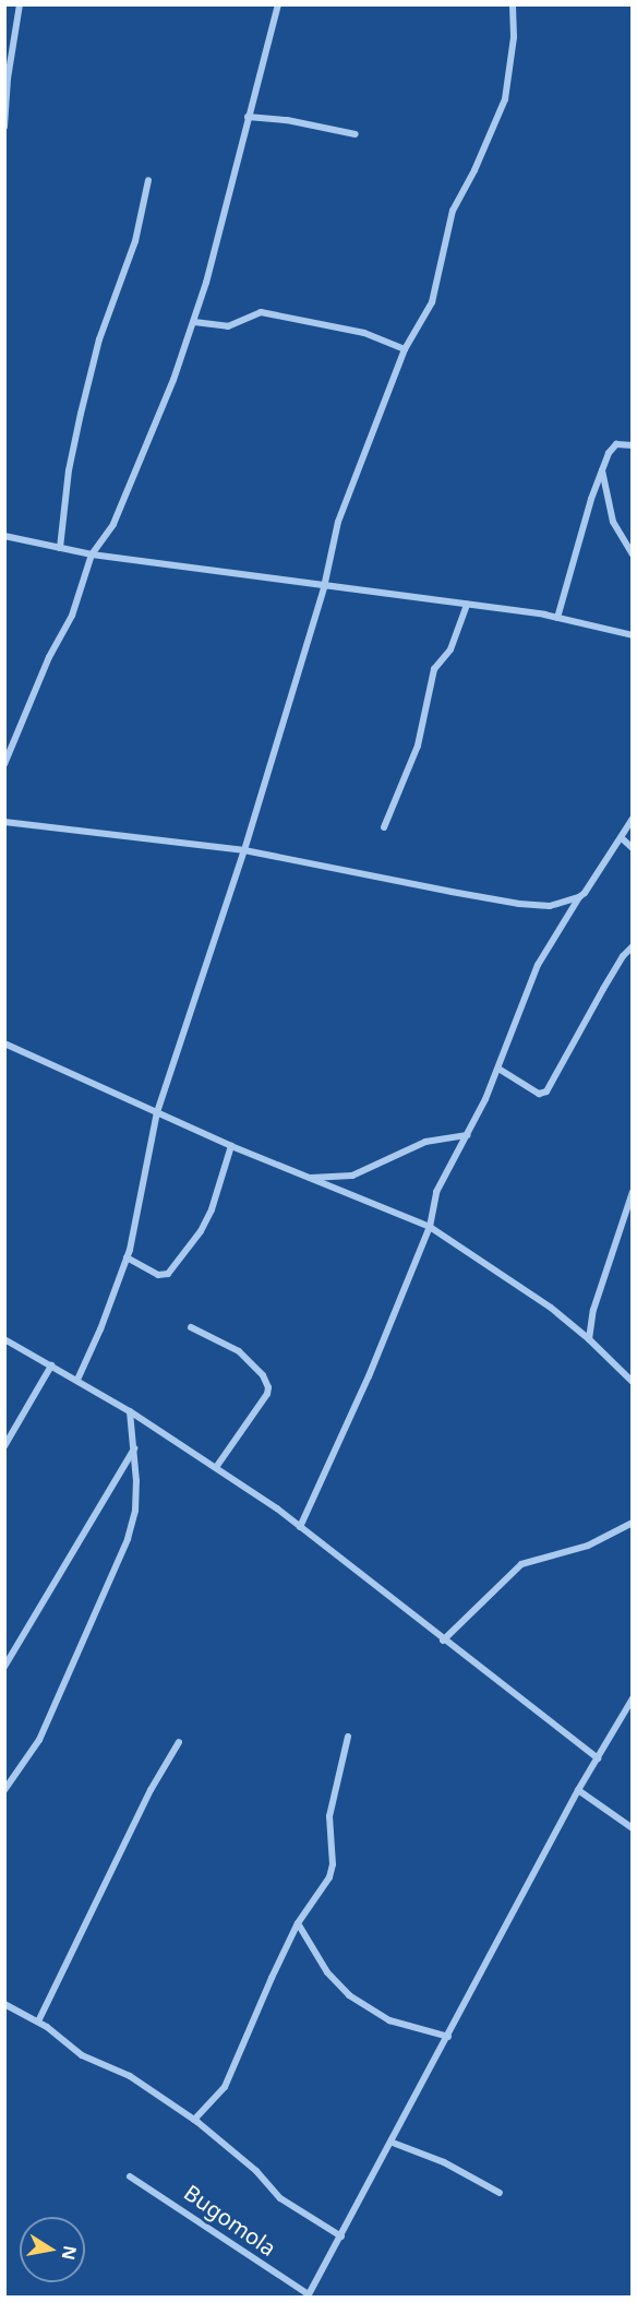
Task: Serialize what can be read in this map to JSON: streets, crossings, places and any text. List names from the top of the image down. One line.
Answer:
{"streets":{"street":["Bugomola"]},"north":"right"}
